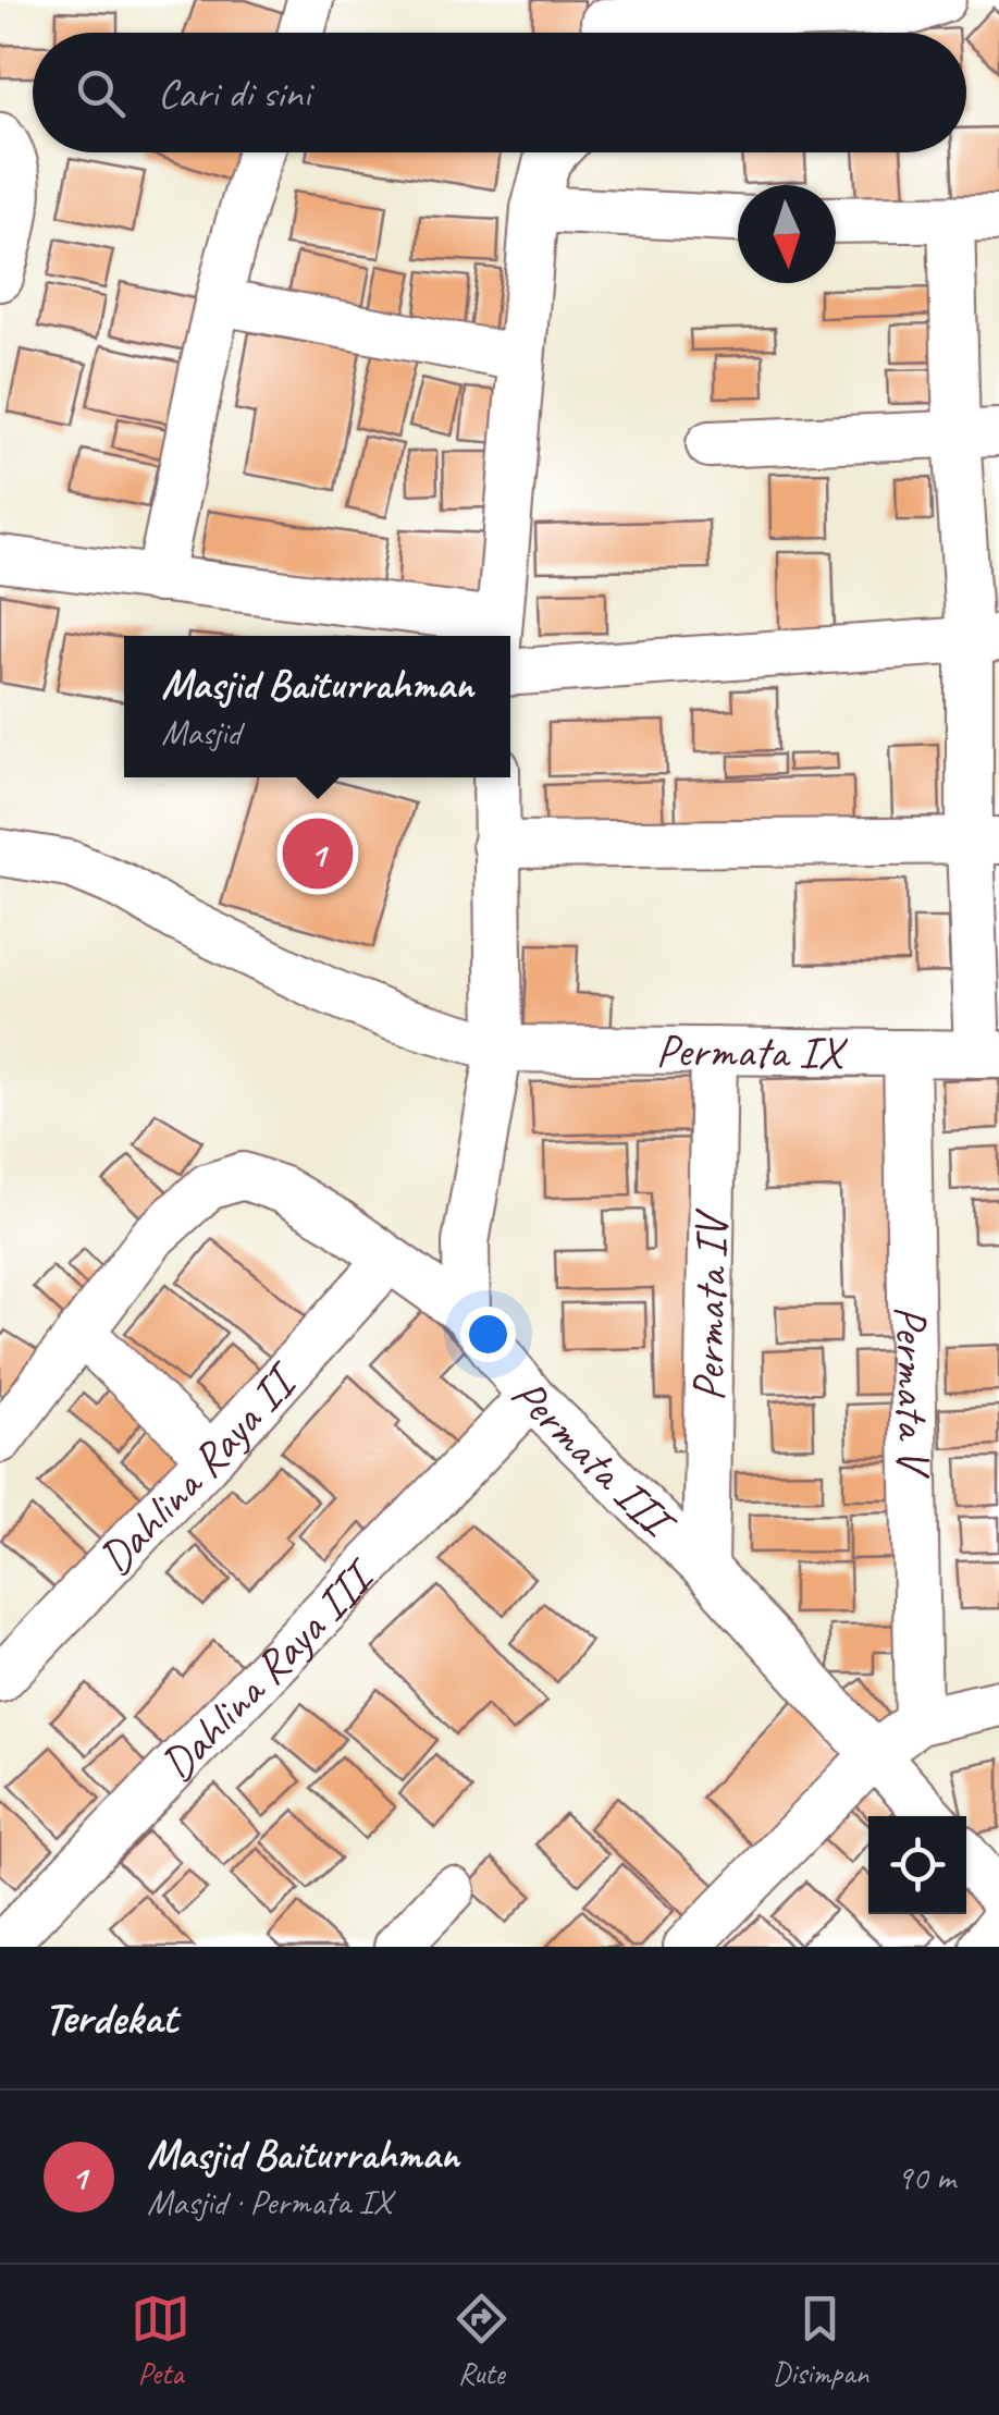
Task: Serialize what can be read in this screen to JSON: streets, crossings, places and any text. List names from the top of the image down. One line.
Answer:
{"streets":{"street":["Permata IX","Permata IV","Permata V","Permata III","Dahlina Raya II","Dahlina Raya III"]},"crossings":[["Permata IX","Permata IV"],["Permata IX","Permata V"],["Permata IV","Permata III"],["Permata III","Dahlina Raya II"],["Permata III","Dahlina Raya III"]],"north":"bottom","page":{"search":"Cari di sini","popup":["Masjid Baiturrahman","Masjid"],"pins":"1","heading":"Terdekat","list":[{"mark":"1","name":"Masjid Baiturrahman","note":"Masjid · Permata IX","value":"90 m"}],"nav":["Peta","Rute","Disimpan"]}}
